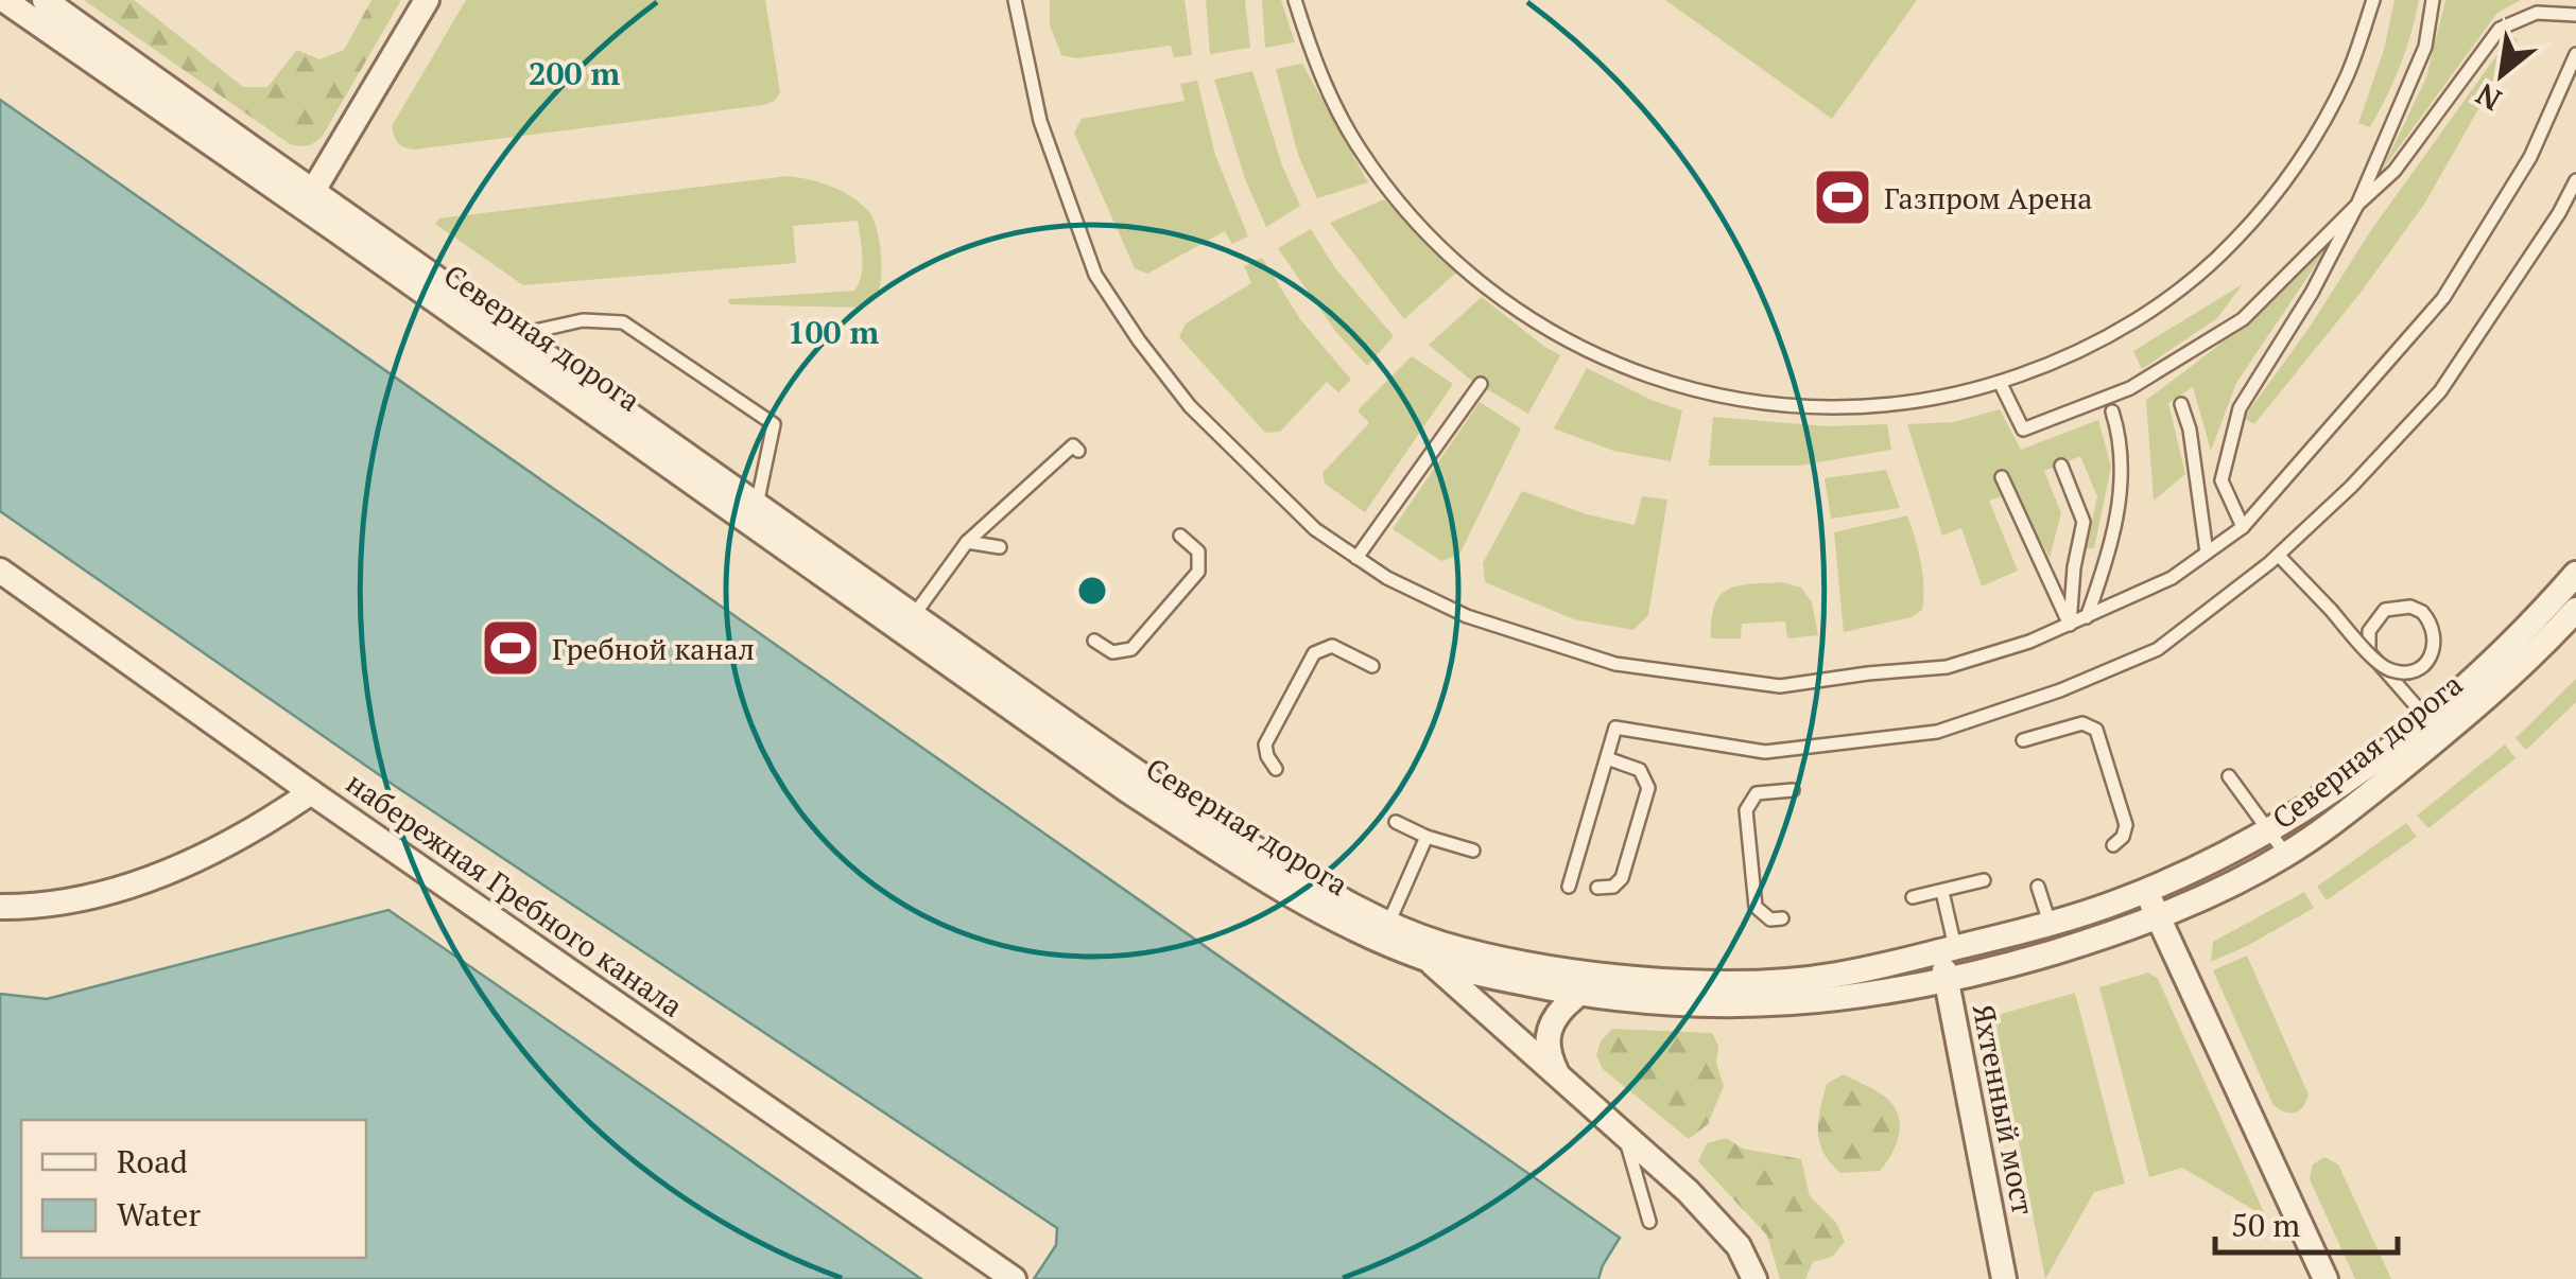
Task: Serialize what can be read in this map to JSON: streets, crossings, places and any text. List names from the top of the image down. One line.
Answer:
{"streets":{"street":["Северная дорога","набережная Гребного канала","Яхтенный мост"]},"crossings":[["Северная дорога","Яхтенный мост"]],"places":{"sports":["Газпром Арена","Гребной канал"]},"legend":["Road","Water"],"scale_bar":"50 m","north":"bottom left","rings":["200 m","100 m"]}
